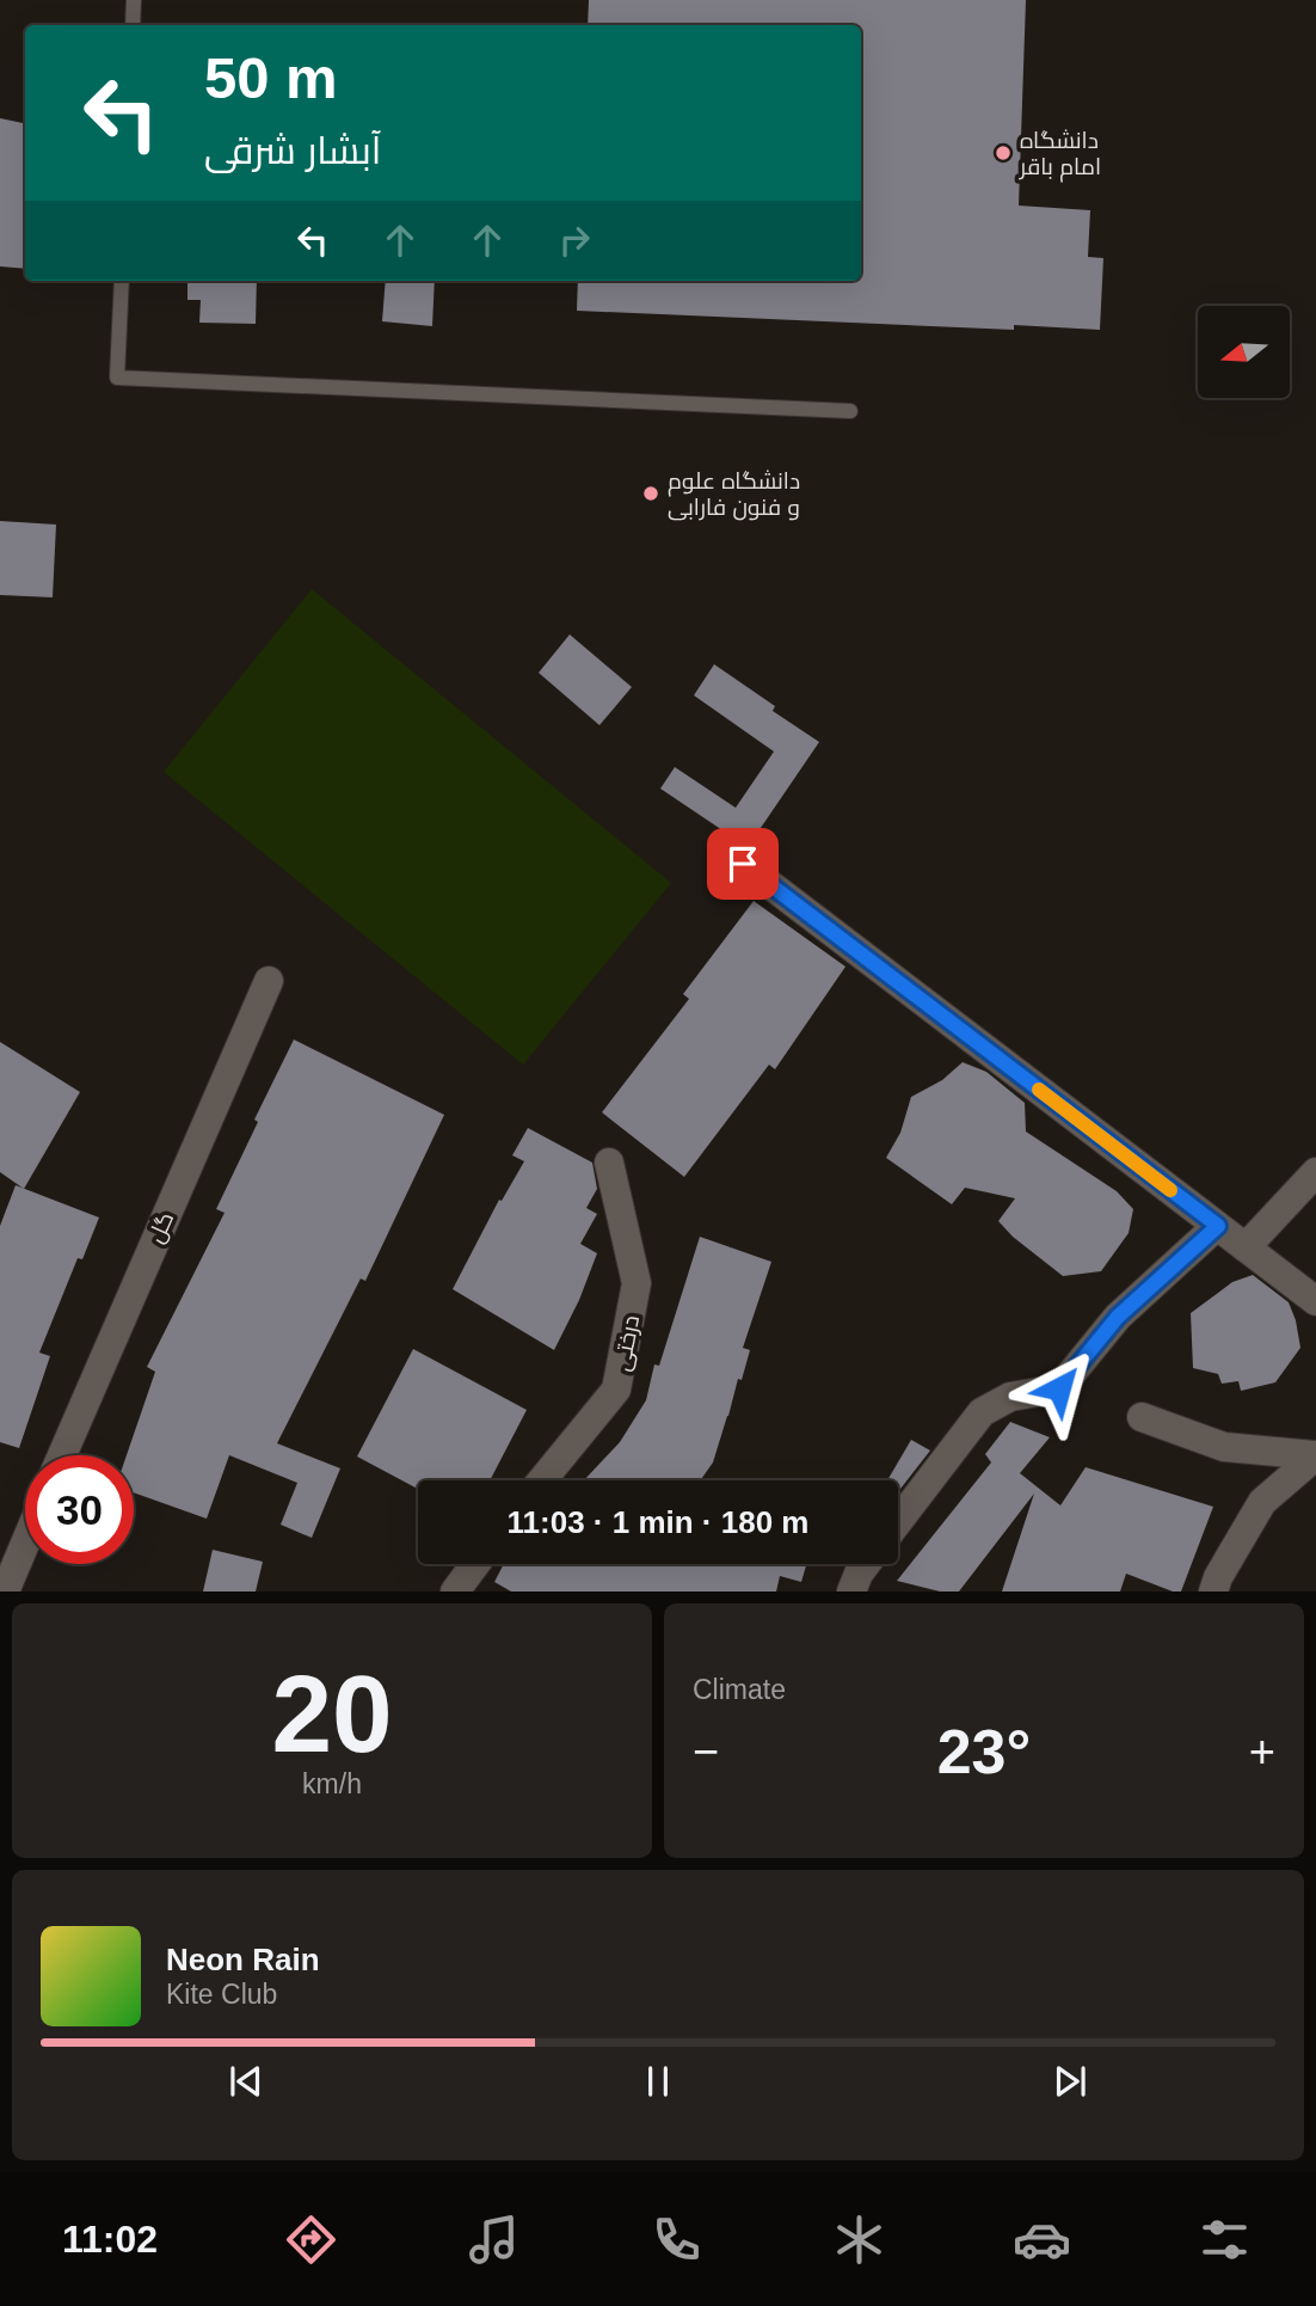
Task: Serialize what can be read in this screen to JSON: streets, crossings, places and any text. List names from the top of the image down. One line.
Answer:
{"streets":{"street":["گل","درختی"]},"places":["دانشگاه امام باقر","دانشگاه علوم و فنون فارابی"],"north":"left","page":{"turn":["50 m","آبشار شرقی"],"limit":"30","trip":"11:03 · 1 min · 180 m","tile":[["20","km/h"],"Climate"],"heat":["−","23°","+"],"song":["Neon Rain","Kite Club"],"tabs":"11:02"}}
